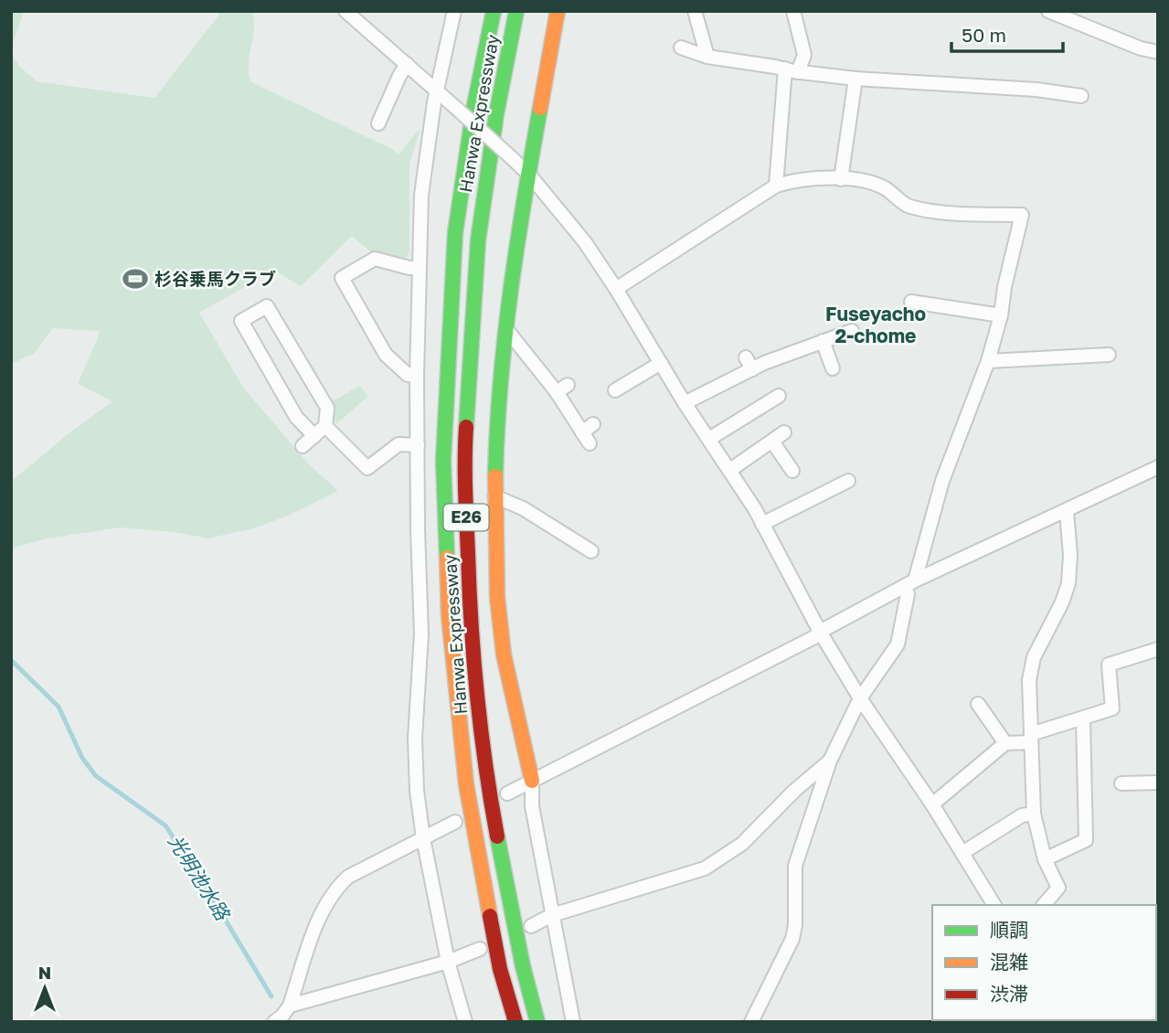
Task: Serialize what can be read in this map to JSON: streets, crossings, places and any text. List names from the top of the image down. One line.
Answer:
{"streets":{"main road":["Hanwa Expressway","E26"]},"districts":["Fuseyacho 2-chome"],"water":["光明池水路"],"places":{"sports":["杉谷乗馬クラブ"]},"legend":["順調","混雑","渋滞"],"scale_bar":"50 m","north":"top"}
